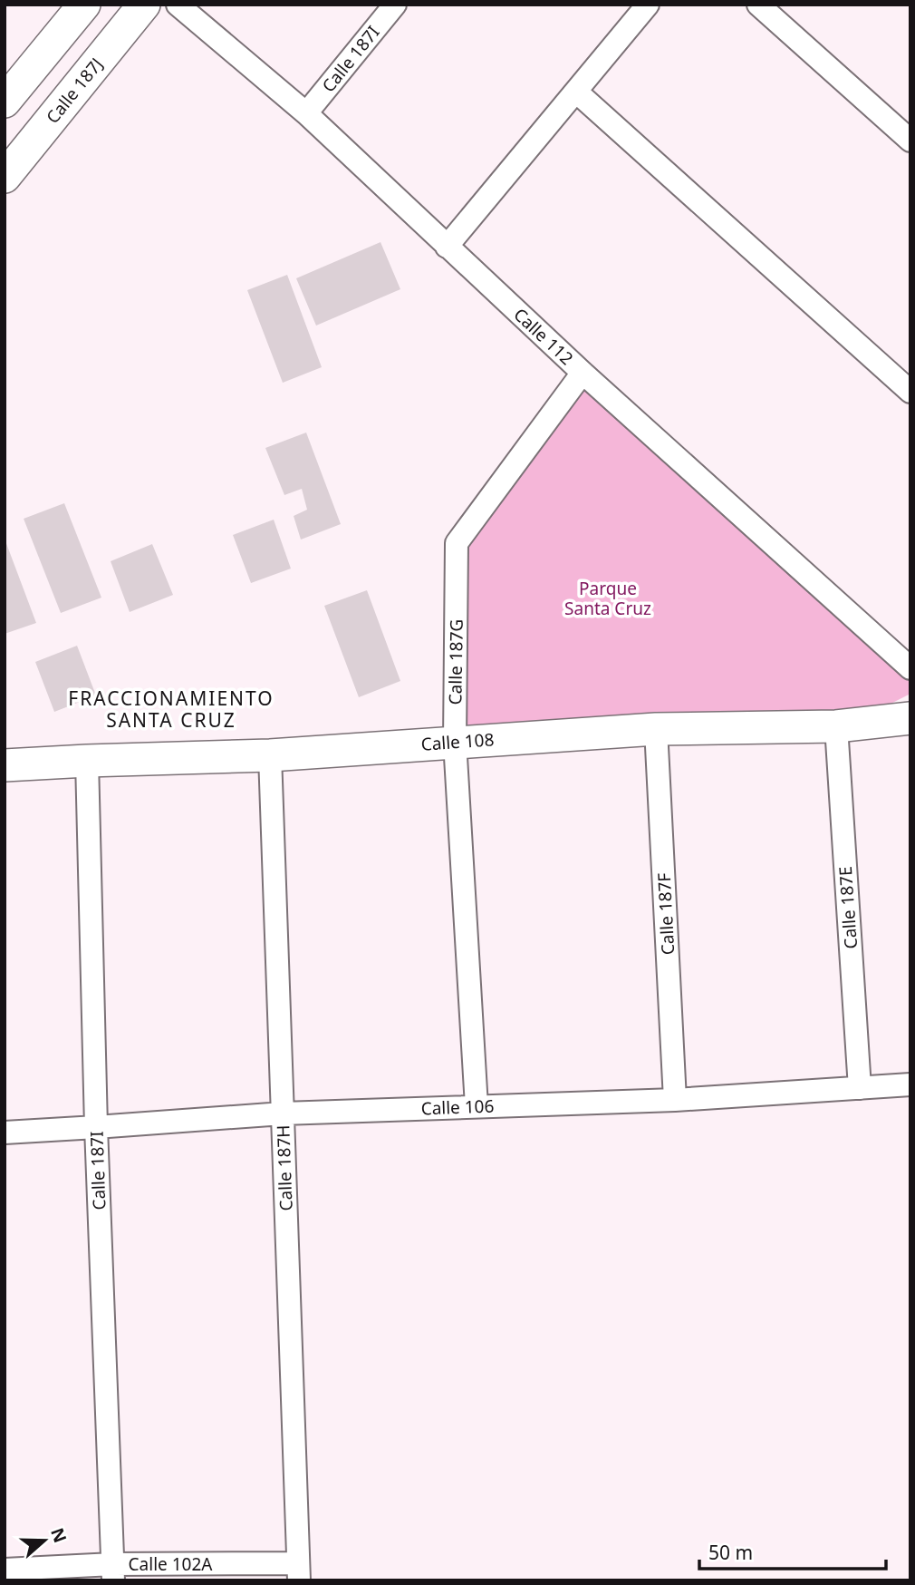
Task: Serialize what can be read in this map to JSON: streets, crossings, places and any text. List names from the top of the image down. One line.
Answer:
{"streets":{"street":["Calle 187I","Calle 187J","Calle 112","Calle 187G","Calle 108","Calle 187E","Calle 187F","Calle 106","Calle 187H","Calle 102A"]},"crossings":[["Calle 187I","Calle 112"],["Calle 187I","Calle 108"],["Calle 187I","Calle 106"],["Calle 187I","Calle 102A"],["Calle 112","Calle 187G"],["Calle 187G","Calle 108"],["Calle 187G","Calle 106"],["Calle 108","Calle 187E"],["Calle 108","Calle 187F"],["Calle 108","Calle 187H"],["Calle 187E","Calle 106"],["Calle 187F","Calle 106"],["Calle 106","Calle 187H"],["Calle 187H","Calle 102A"]],"districts":["FRACCIONAMIENTO SANTA CRUZ"],"parks":["Parque Santa Cruz"],"scale_bar":"50 m","north":"right"}
